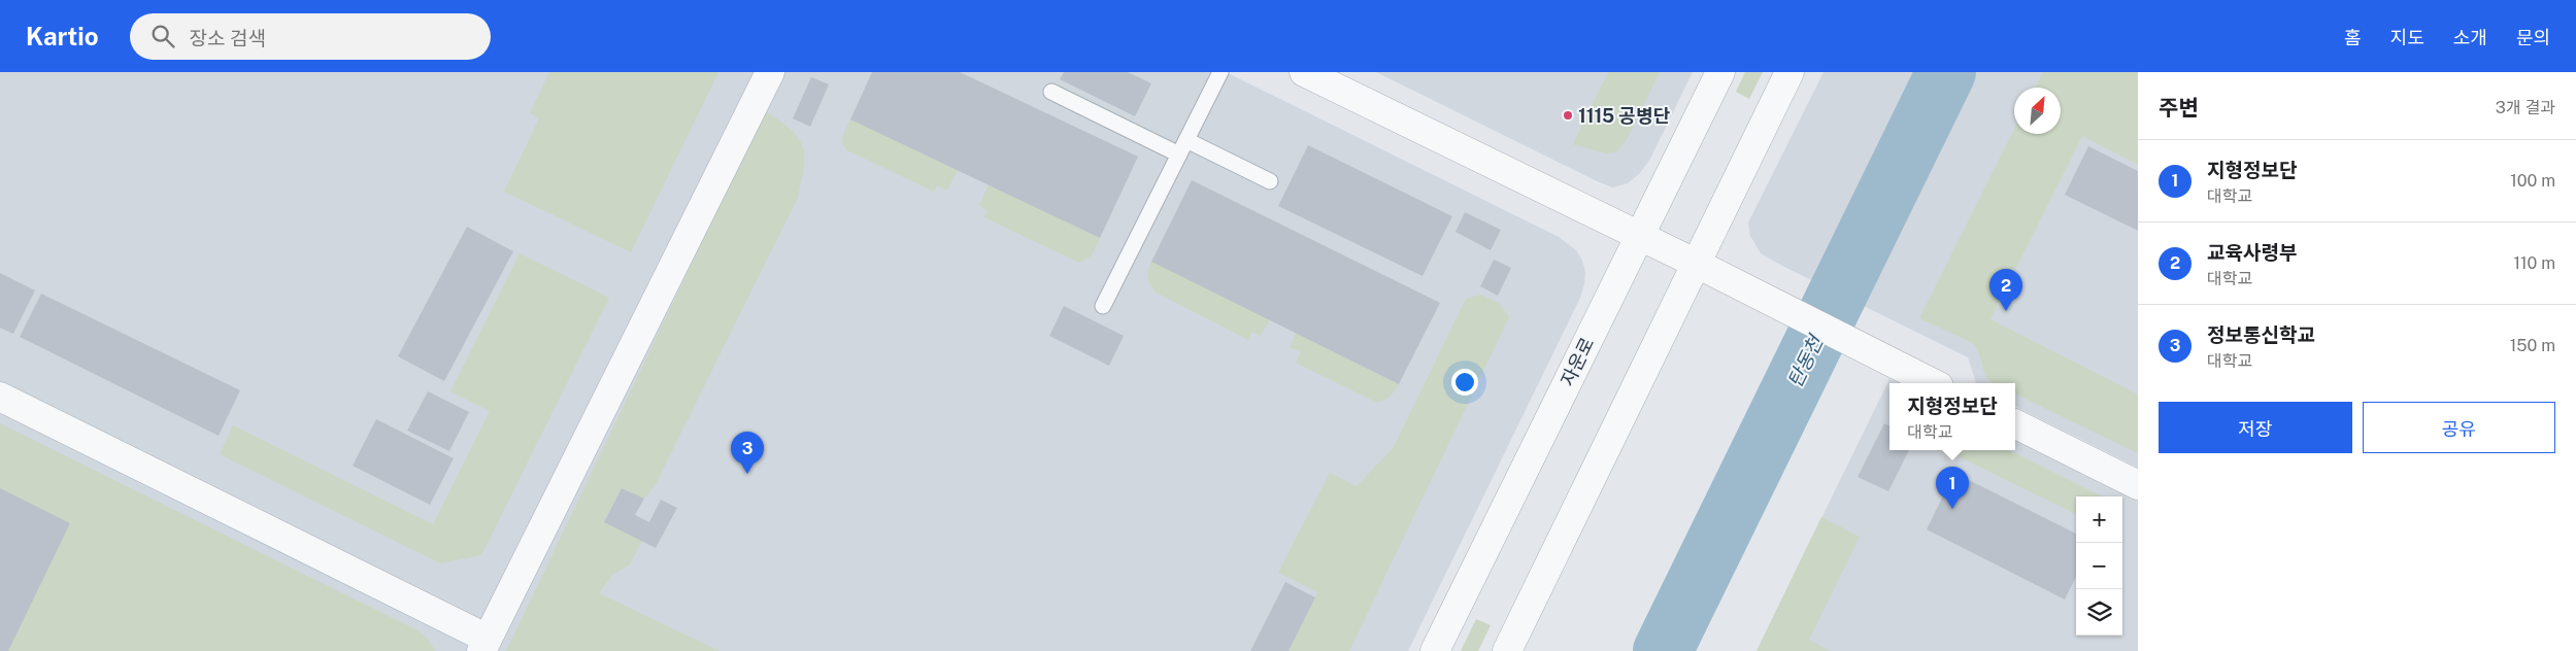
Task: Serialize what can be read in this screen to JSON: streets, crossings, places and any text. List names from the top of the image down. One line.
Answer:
{"streets":{"street":["자운로"]},"water":["탄동천"],"places":["1115 공병단"],"north":"top right","page":{"header":"Kartio","search":"장소 검색","nav":["홈","지도","소개","문의"],"heading":["주변","3개 결과"],"list":[{"mark":"1","name":"지형정보단","note":"대학교","value":"100 m"},{"mark":"2","name":"교육사령부","note":"대학교","value":"110 m"},{"mark":"3","name":"정보통신학교","note":"대학교","value":"150 m"}],"pins":["2","3","1"],"popup":["지형정보단","대학교"],"buttons":["저장","공유"],"map_buttons":["+","−"]}}
